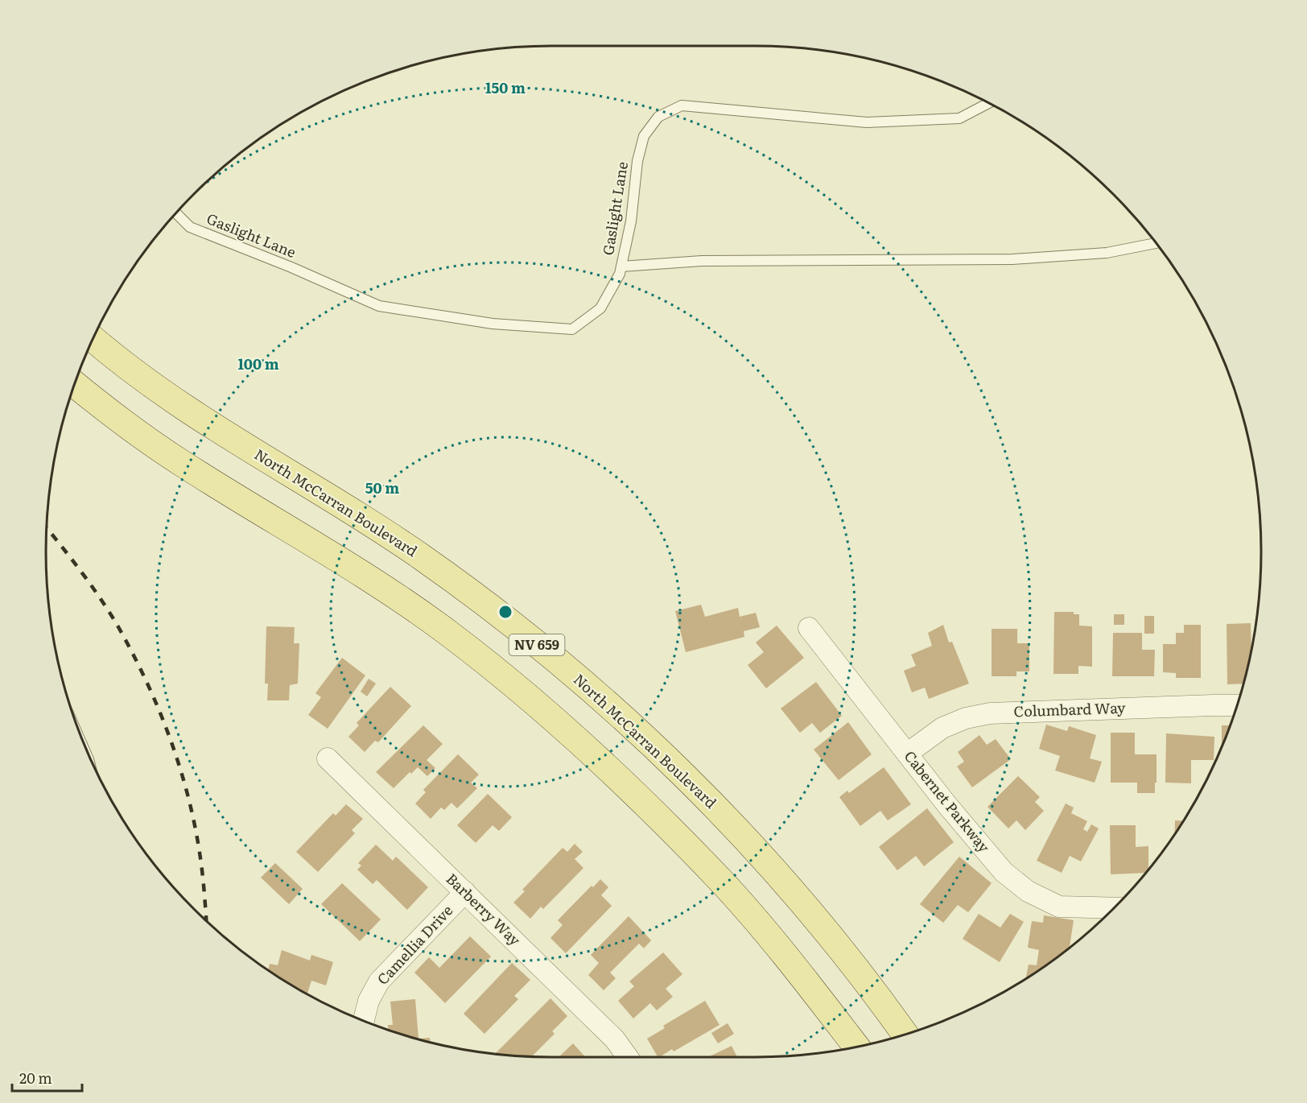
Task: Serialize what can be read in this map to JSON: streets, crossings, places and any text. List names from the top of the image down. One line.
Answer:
{"streets":{"main road":["North McCarran Boulevard","NV 659"],"street":["Columbard Way","Cabernet Parkway","Barberry Way","Camellia Drive"],"lane":["Gaslight Lane"]},"crossings":[["Columbard Way","Cabernet Parkway"],["Barberry Way","Camellia Drive"]],"scale_bar":"20 m","rings":["150 m","100 m","50 m"]}
